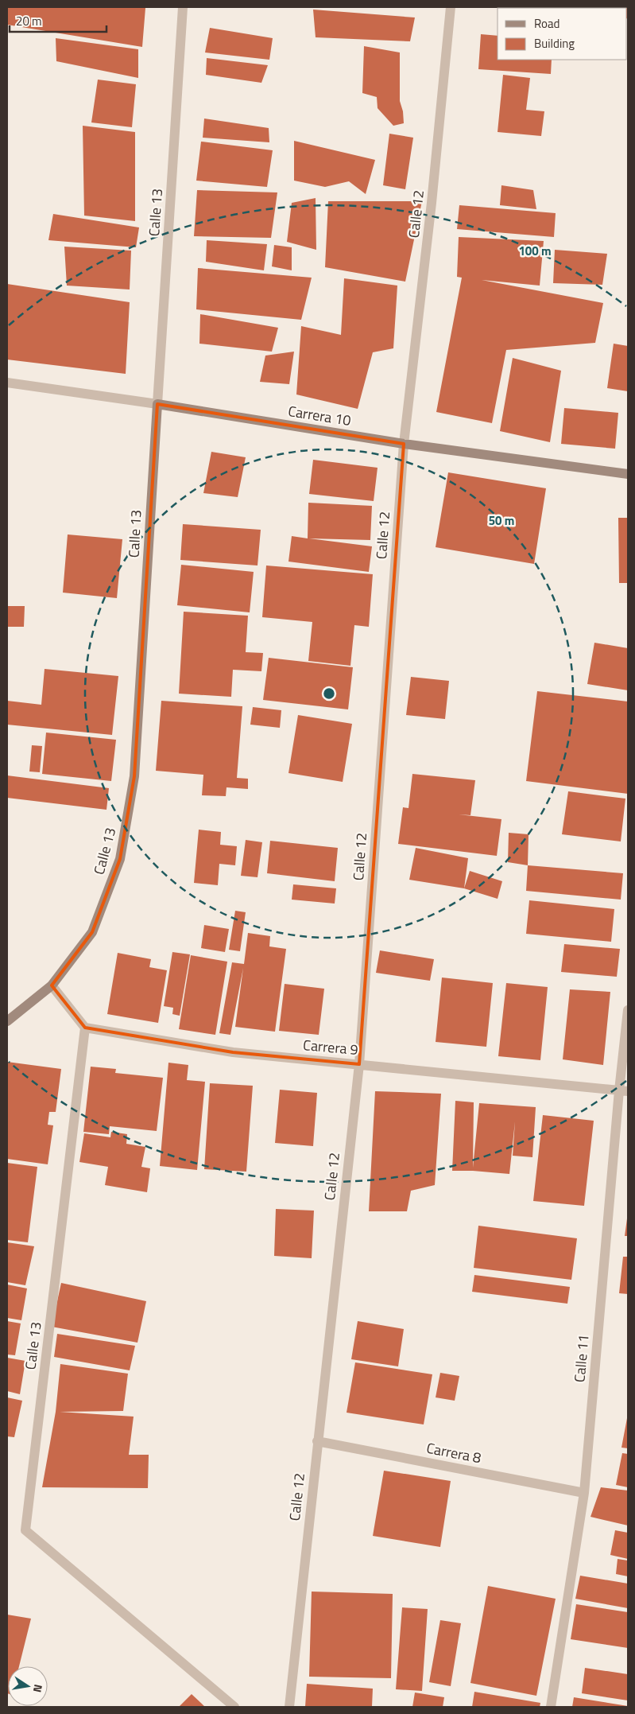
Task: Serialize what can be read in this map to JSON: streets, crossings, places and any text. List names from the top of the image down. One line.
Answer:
{"streets":{"main road":["Calle 13","Carrera 10"],"street":["Calle 12","Carrera 9","Calle 11","Carrera 8"]},"crossings":[["Calle 13","Carrera 10"],["Calle 13","Carrera 9"],["Calle 12","Carrera 10"],["Calle 12","Carrera 9"],["Calle 12","Carrera 8"],["Carrera 9","Calle 11"],["Calle 11","Carrera 8"]],"legend":["Road","Building"],"scale_bar":"20 m","north":"right","rings":["100 m","50 m"]}
